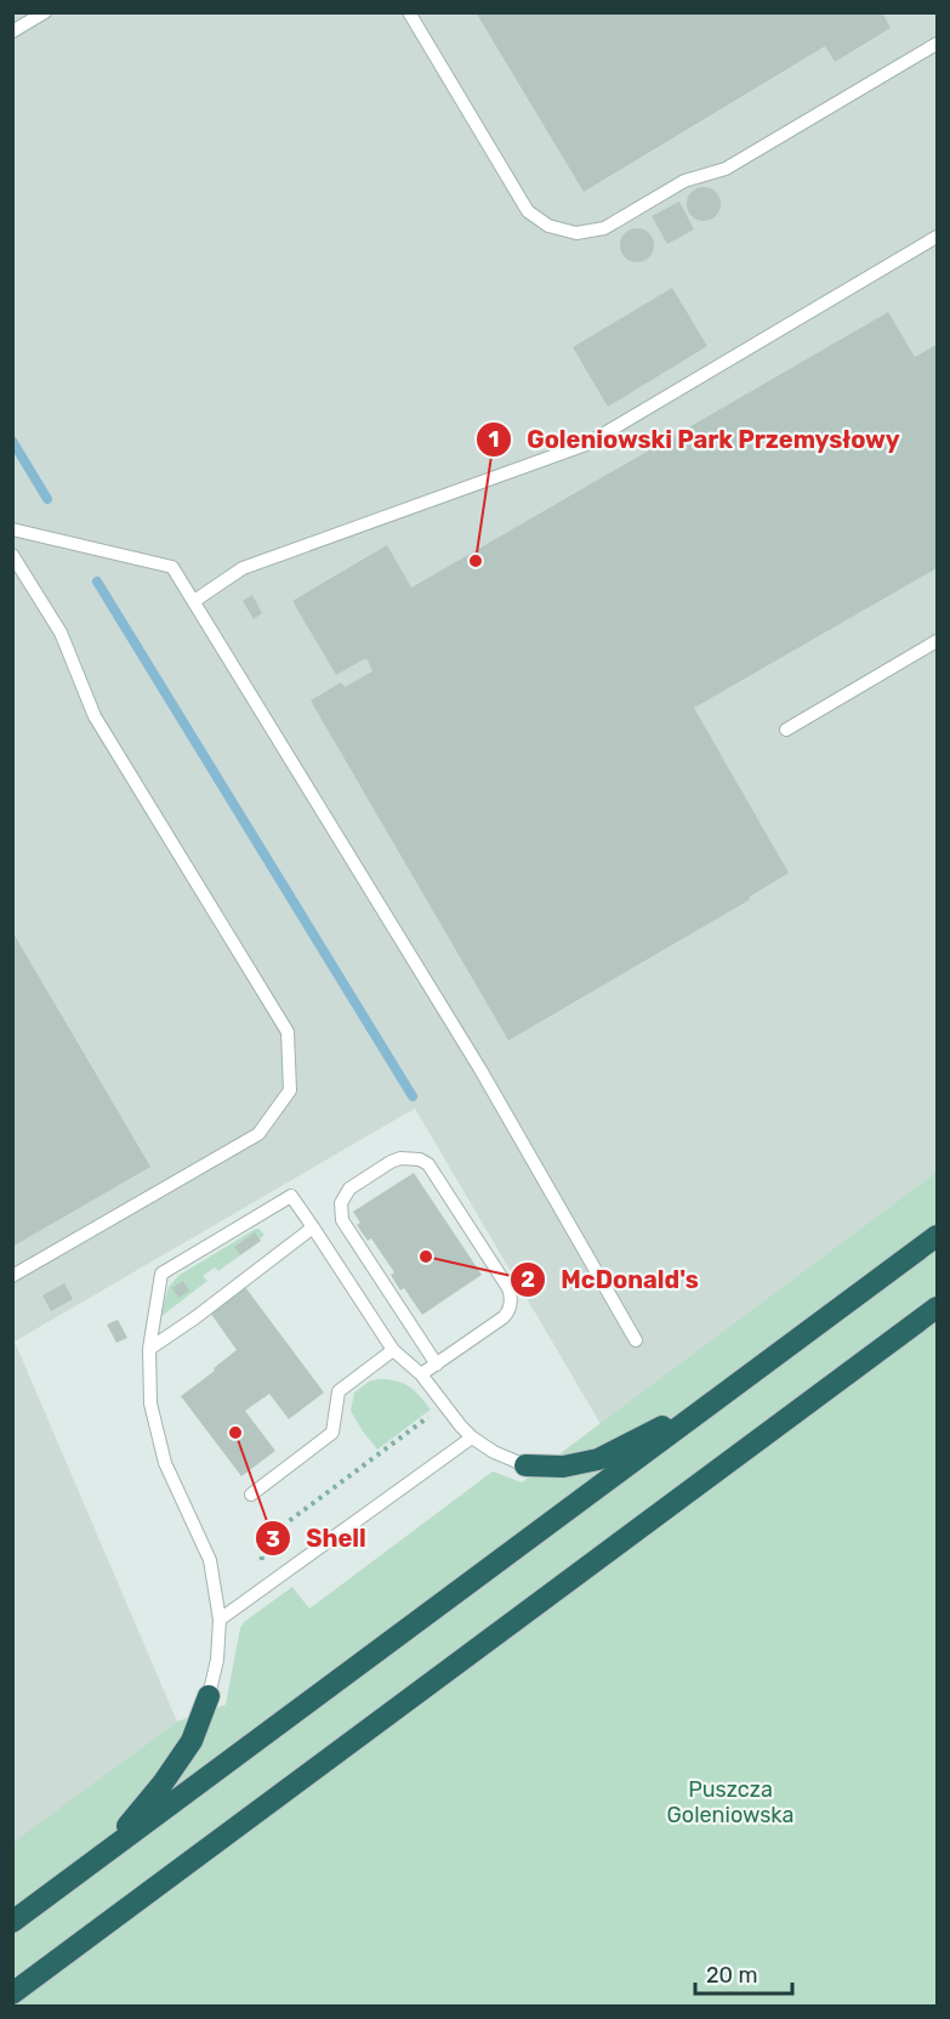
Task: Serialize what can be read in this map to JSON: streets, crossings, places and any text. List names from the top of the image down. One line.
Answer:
{"parks":["Puszcza Goleniowska"],"places":["Goleniowski Park Przemysłowy","McDonald's","Shell"],"scale_bar":"20 m"}
